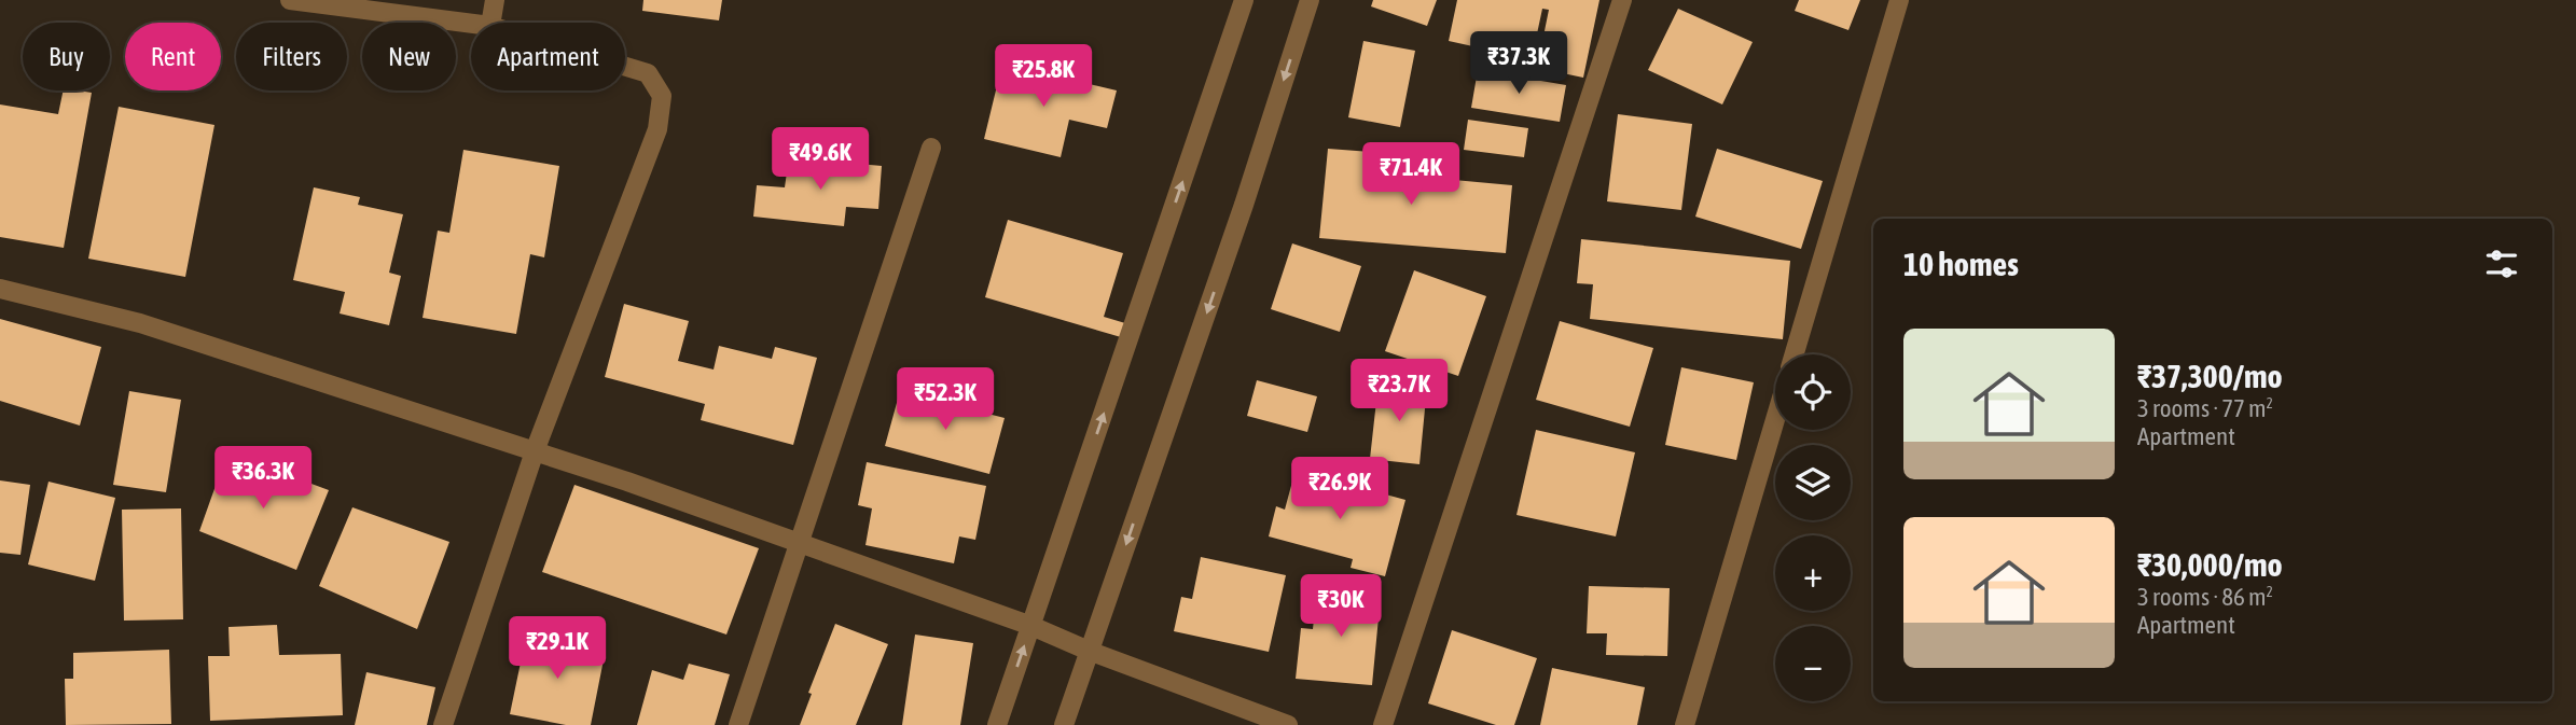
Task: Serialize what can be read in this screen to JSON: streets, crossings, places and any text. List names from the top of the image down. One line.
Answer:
{"page":{"chip":["Buy","Rent","Filters","New","Apartment"],"price":["₹37.3K","₹25.8K","₹49.6K","₹71.4K","₹23.7K","₹52.3K","₹36.3K","₹26.9K","₹30K","₹29.1K"],"heading":"10 homes","list":[{"name":"₹37,300/mo","note":"3 rooms · 77 m² · Apartment"},{"name":"₹30,000/mo","note":"3 rooms · 86 m² · Apartment"}],"map_buttons":["+","−"]}}
